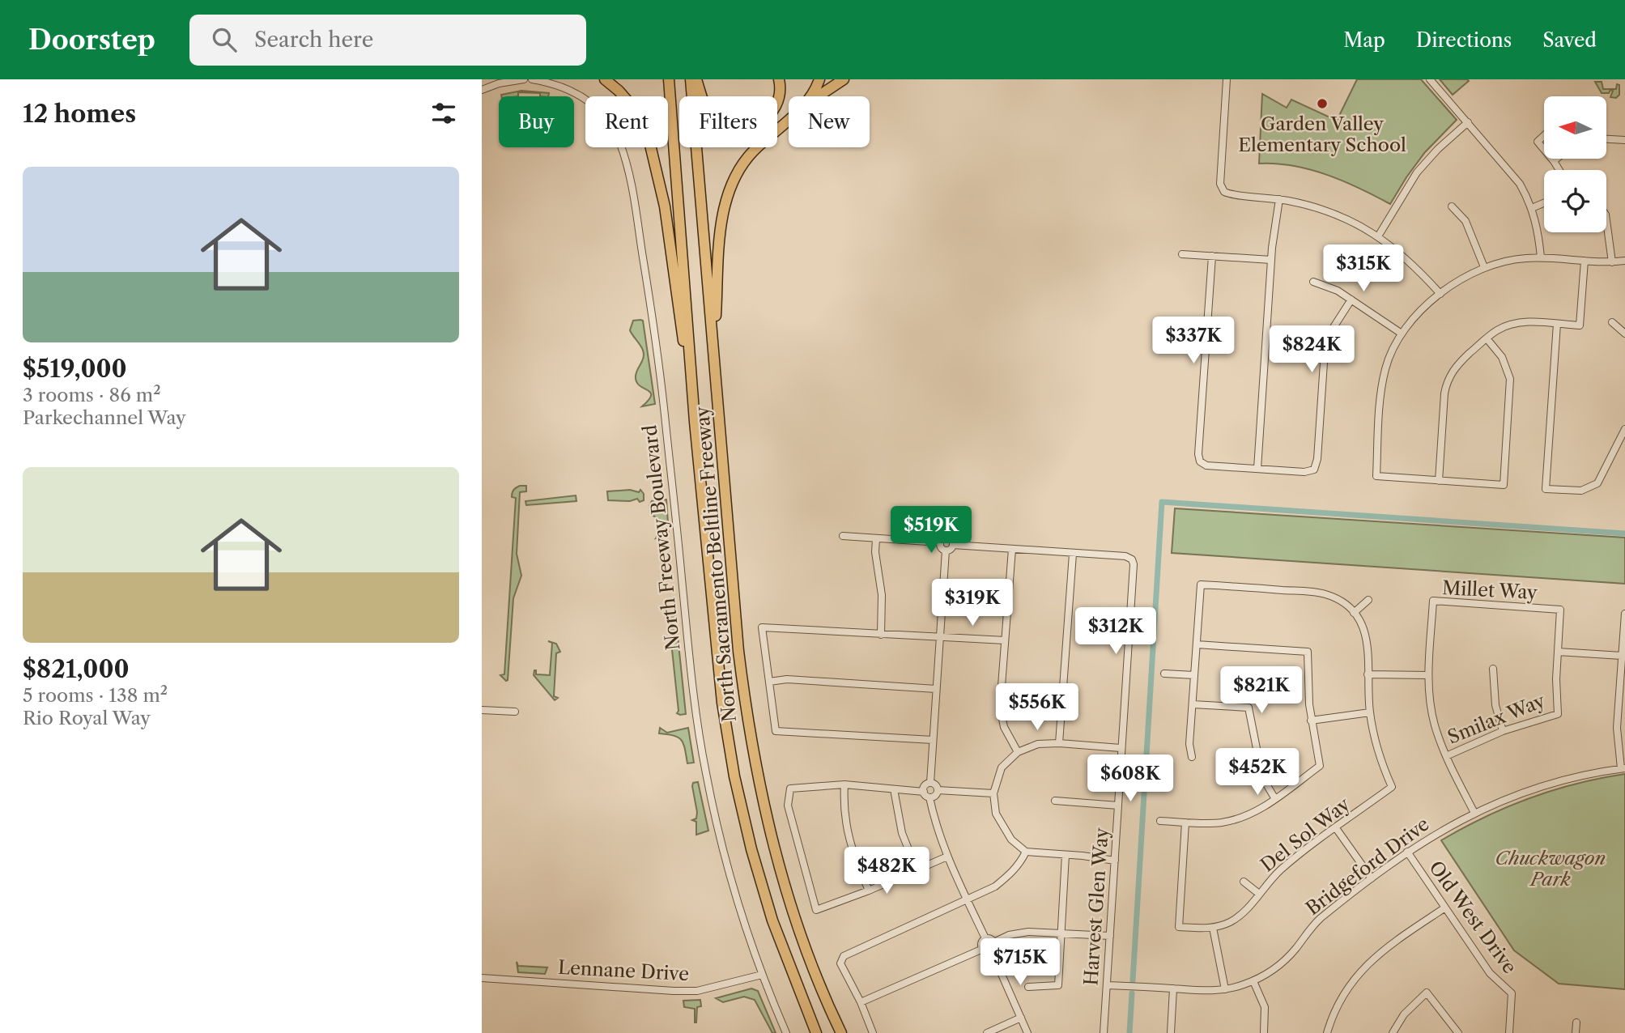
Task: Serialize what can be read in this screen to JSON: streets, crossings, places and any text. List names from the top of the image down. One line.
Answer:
{"streets":{"highway":["North Sacramento Beltline Freeway"],"street":["North Freeway Boulevard","Millet Way","Smilax Way","Del Sol Way","Bridgeford Drive","Harvest Glen Way","Old West Drive","Lennane Drive"]},"crossings":[["North Freeway Boulevard","Lennane Drive"],["Millet Way","Smilax Way"],["Millet Way","Bridgeford Drive"],["Bridgeford Drive","Harvest Glen Way"],["Bridgeford Drive","Old West Drive"]],"parks":["Chuckwagon Park"],"places":["Garden Valley Elementary School"],"north":"left","page":{"header":"Doorstep","search":"Search here","nav":["Map","Directions","Saved"],"heading":"12 homes","chip":["Buy","Rent","Filters","New"],"list":[{"name":"$519,000","note":"3 rooms · 86 m² · Parkechannel Way"},{"name":"$821,000","note":"5 rooms · 138 m² · Rio Royal Way"}],"price":["$315K","$337K","$824K","$519K","$319K","$312K","$821K","$556K","$452K","$608K","$482K","$715K"]}}
